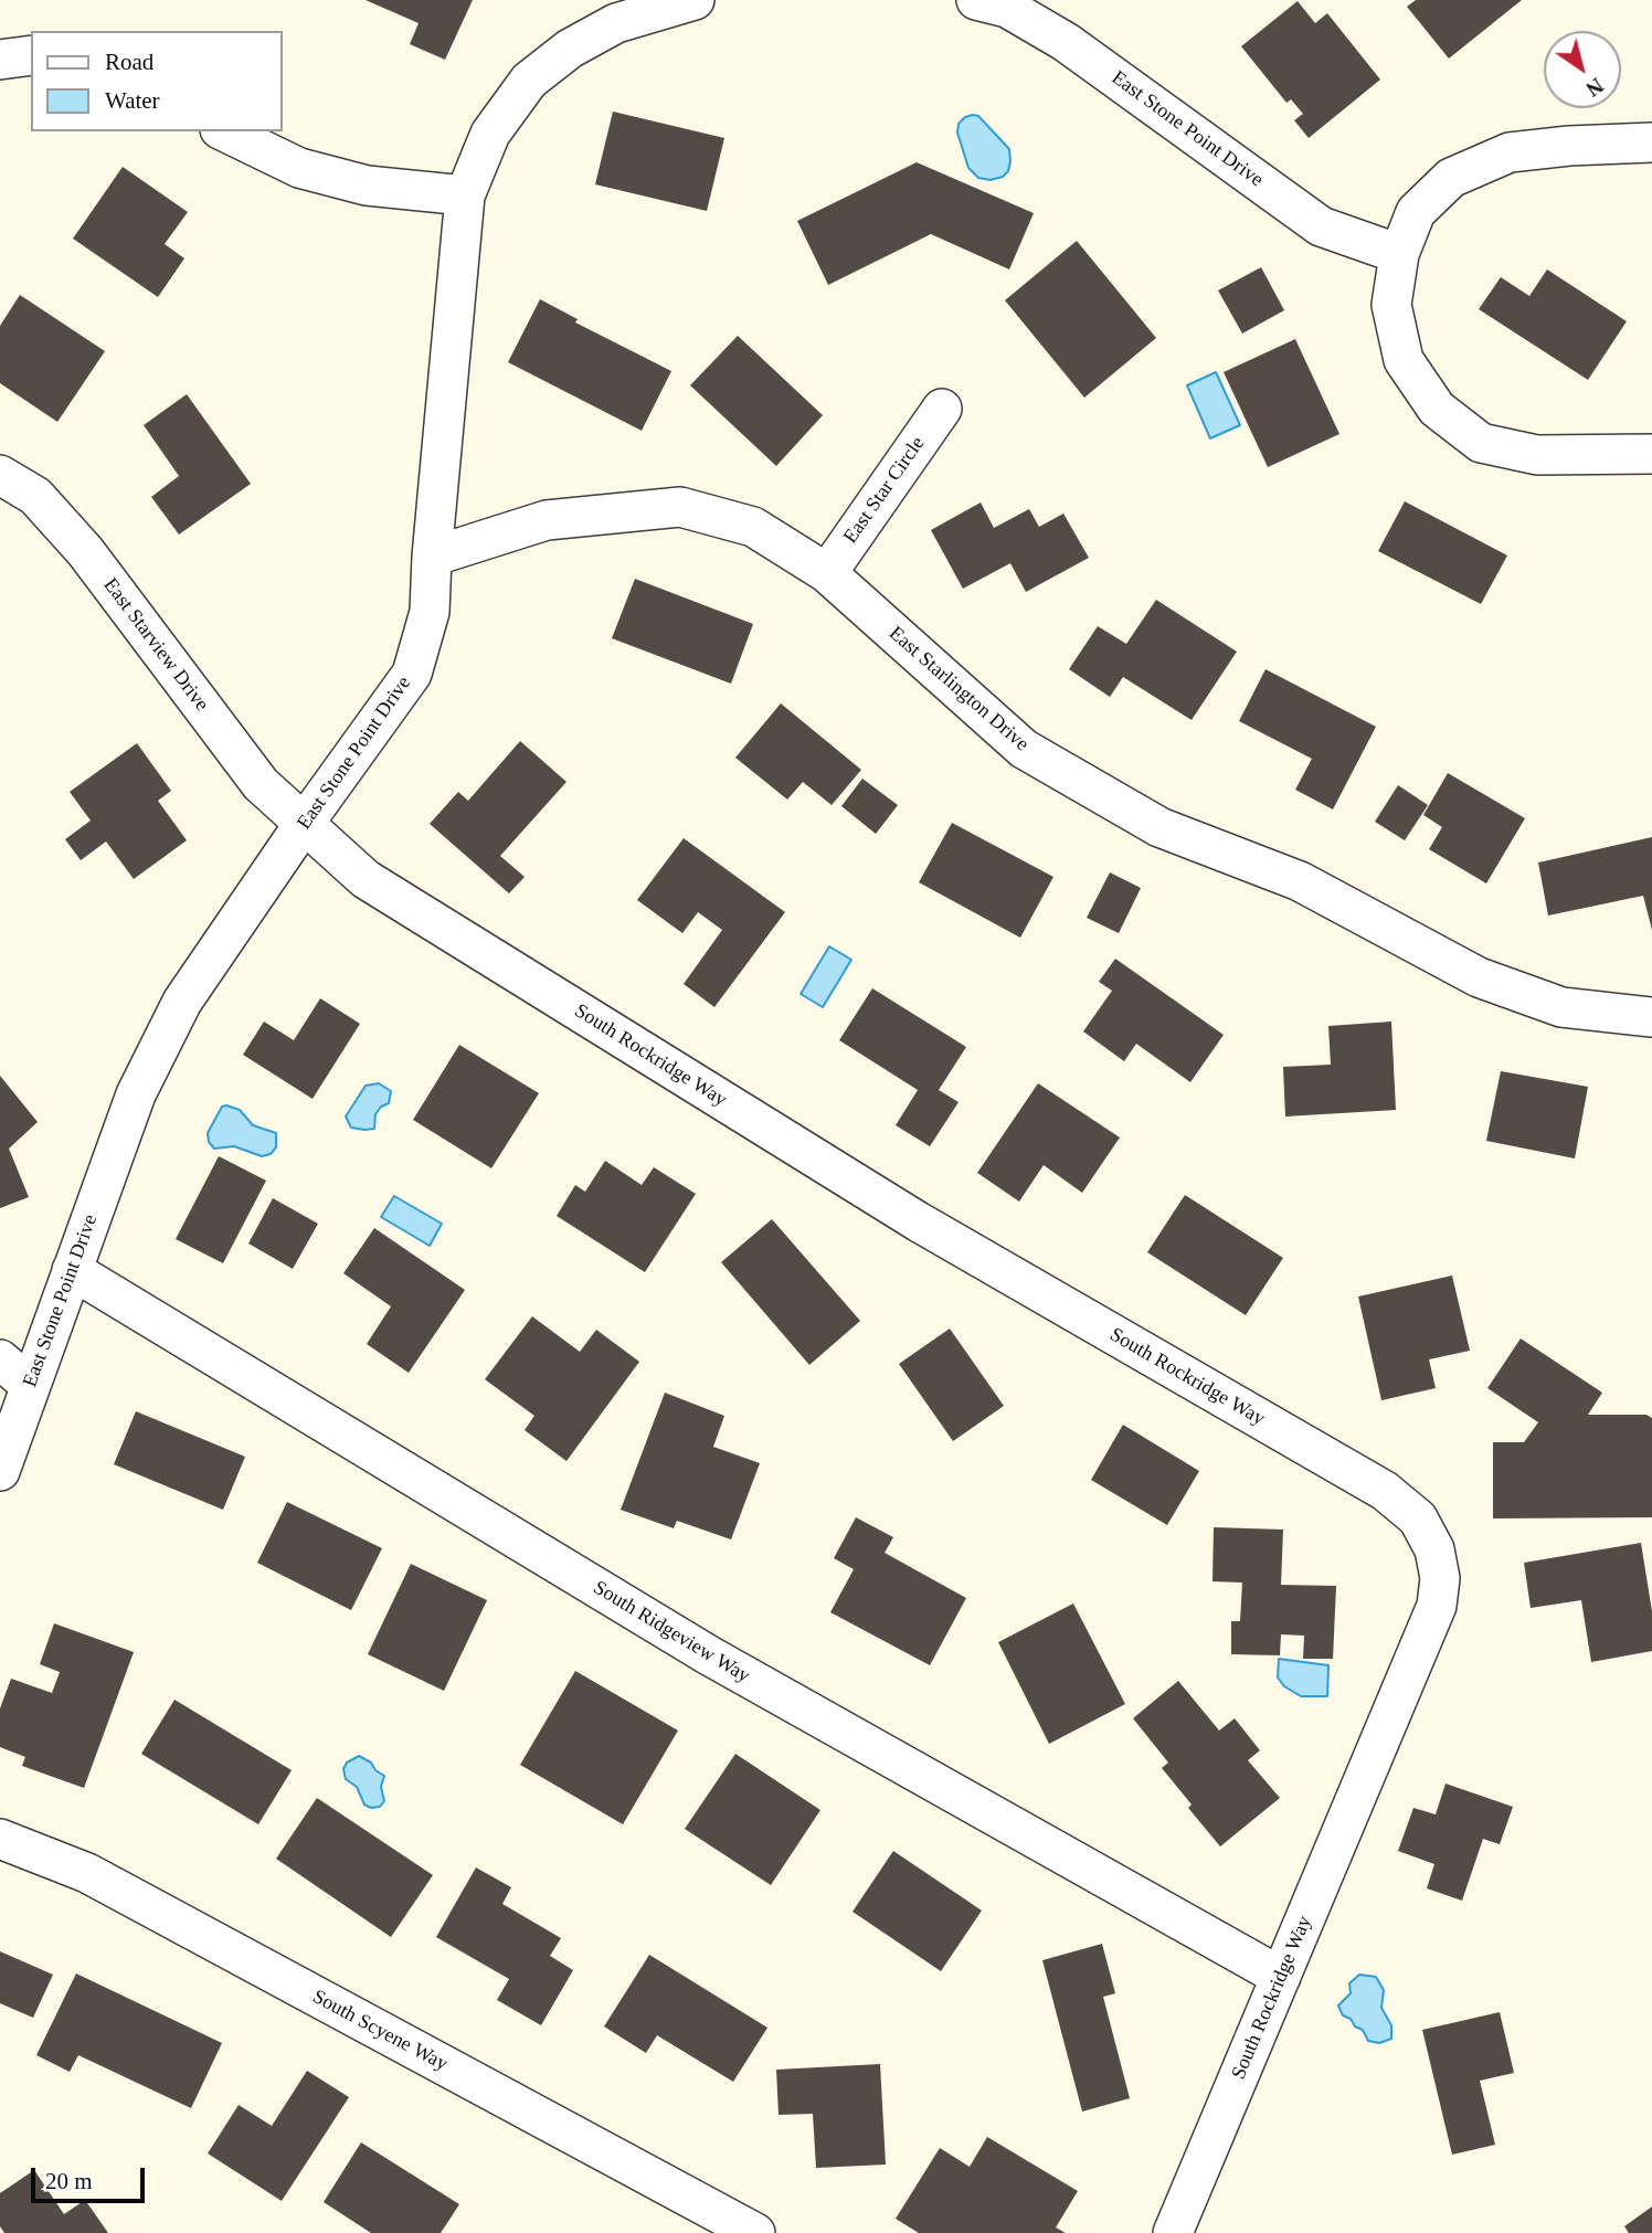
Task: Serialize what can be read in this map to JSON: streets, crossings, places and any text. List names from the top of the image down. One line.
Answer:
{"streets":{"street":["East Stone Point Drive","East Star Circle","East Starview Drive","East Starlington Drive","South Rockridge Way","South Ridgeview Way","South Scyene Way"]},"crossings":[["East Stone Point Drive","East Starview Drive"],["East Stone Point Drive","East Starlington Drive"],["East Stone Point Drive","South Rockridge Way"],["East Stone Point Drive","South Ridgeview Way"],["East Star Circle","East Starlington Drive"],["East Starview Drive","South Rockridge Way"],["South Rockridge Way","South Ridgeview Way"]],"legend":["Road","Water"],"scale_bar":"20 m","north":"bottom right"}
